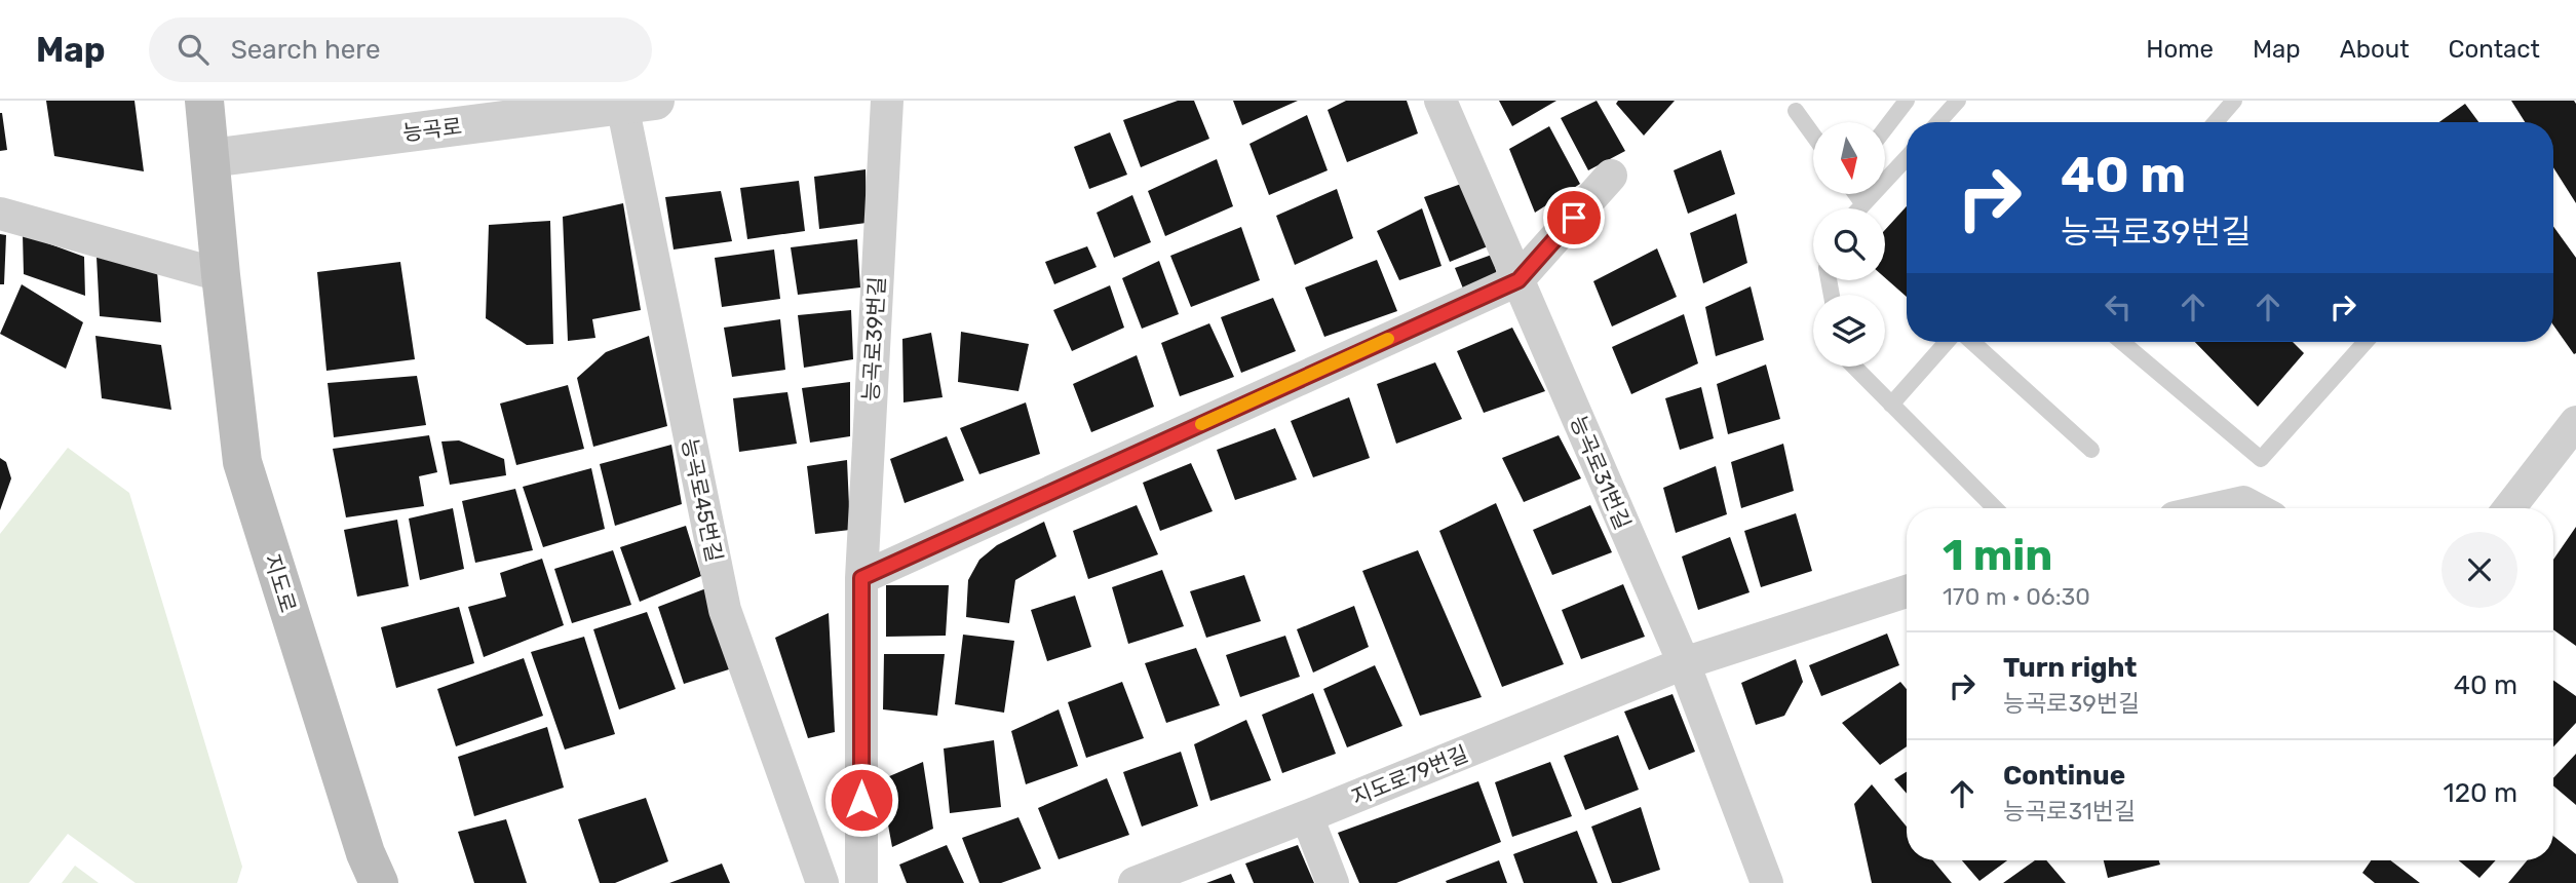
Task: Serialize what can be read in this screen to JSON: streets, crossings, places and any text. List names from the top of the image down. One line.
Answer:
{"streets":{"main road":["지도로"],"street":["능곡로","능곡로39번길","능곡로31번길","능곡로45번길","지도로79번길"]},"crossings":[["능곡로","능곡로45번길"],["능곡로","지도로"],["능곡로31번길","지도로79번길"]],"north":"bottom","page":{"header":"Map","search":"Search here","nav":["Home","Map","About","Contact"],"turn":["40 m","능곡로39번길"],"heading":["1 min","170 m · 06:30"],"list":[{"name":"Turn right","note":"능곡로39번길","value":"40 m"},{"name":"Continue","note":"능곡로31번길","value":"120 m"}]}}
